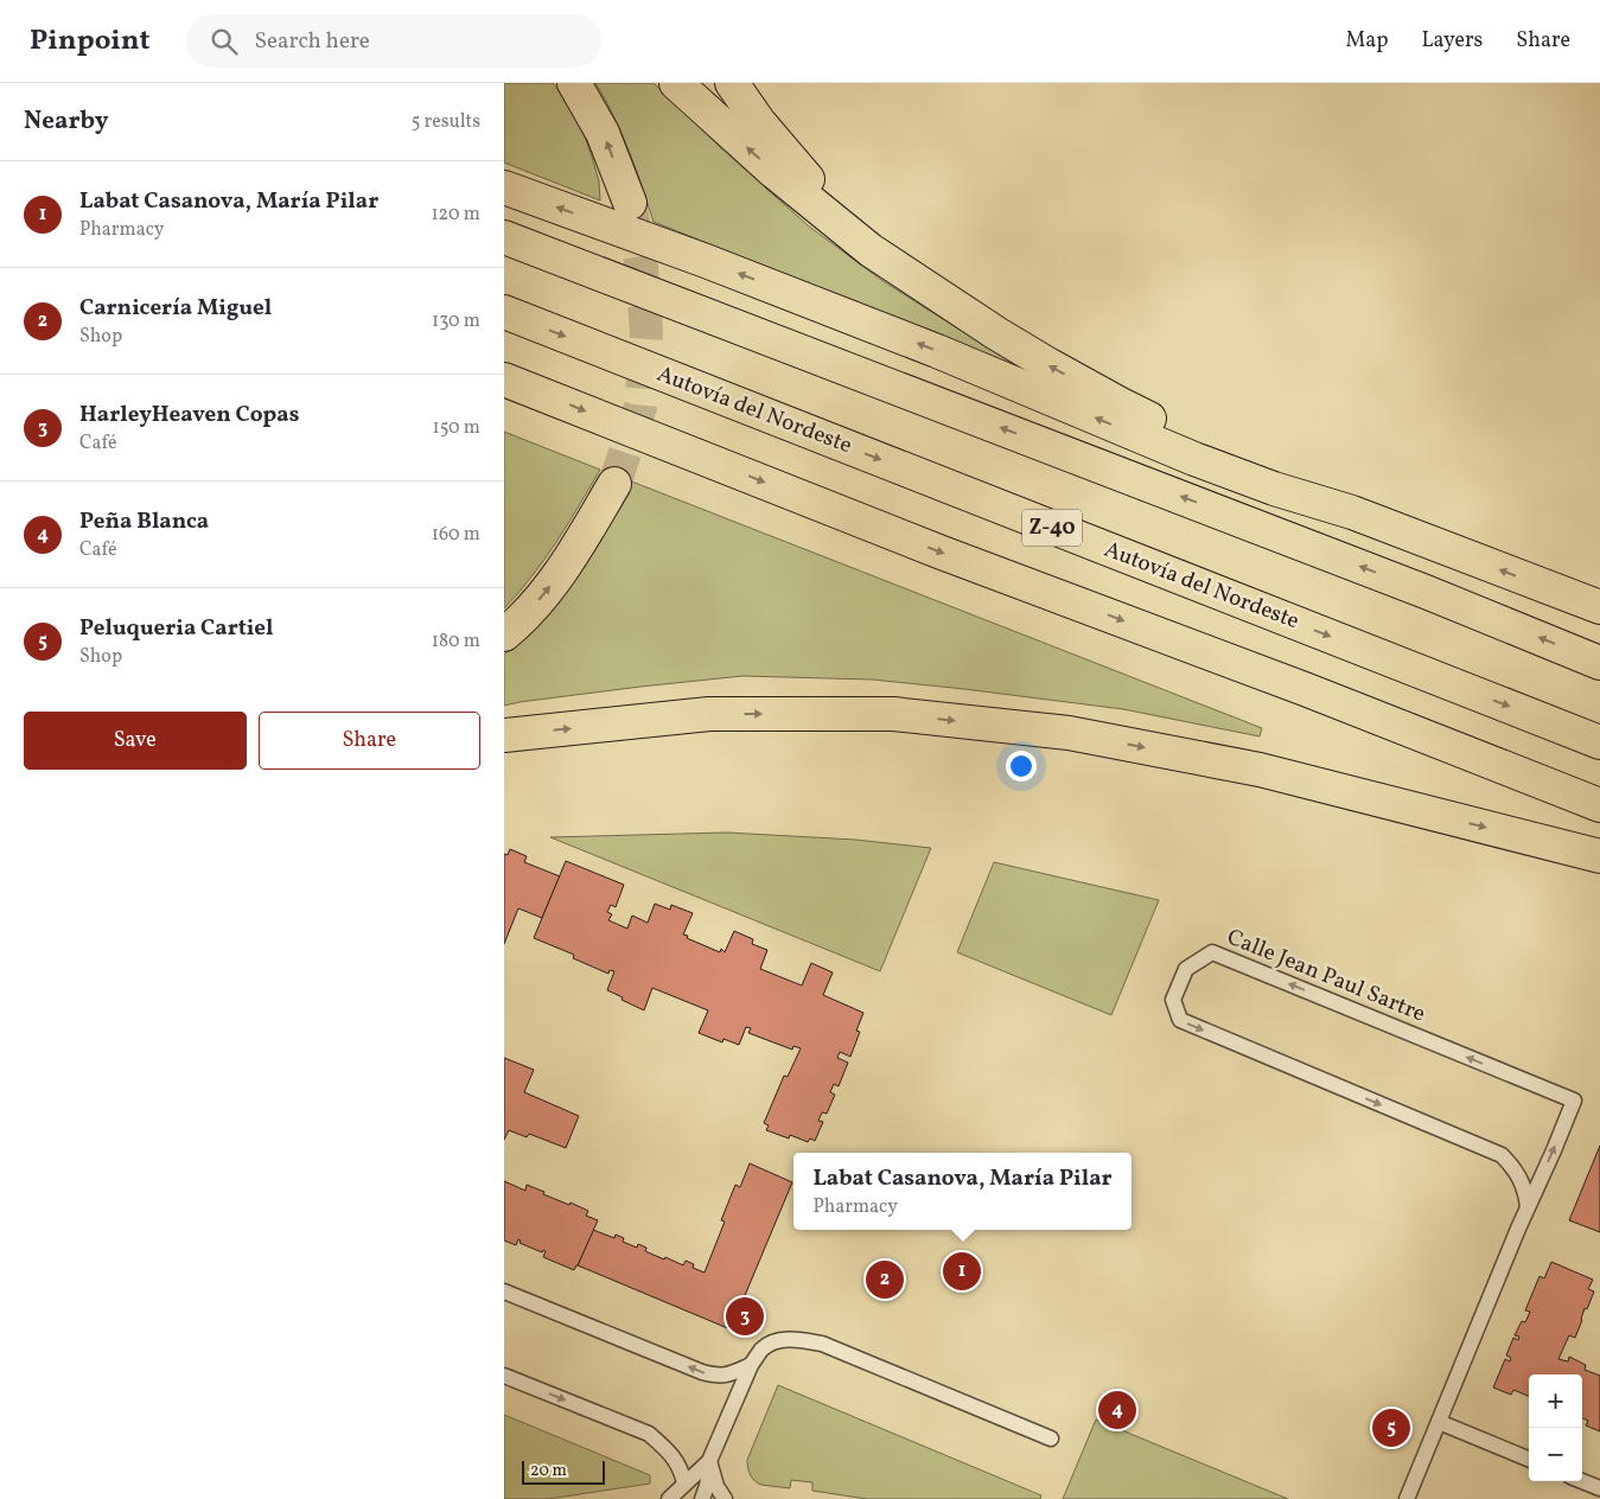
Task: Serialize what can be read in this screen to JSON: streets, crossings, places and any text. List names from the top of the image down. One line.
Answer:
{"streets":{"highway":["Autovía del Nordeste","Z-40"],"lane":["Calle Jean Paul Sartre"]},"scale_bar":"20 m","page":{"header":"Pinpoint","search":"Search here","nav":["Map","Layers","Share"],"heading":["Nearby","5 results"],"list":[{"mark":"1","name":"Labat Casanova, María Pilar","note":"Pharmacy","value":"120 m"},{"mark":"2","name":"Carnicería Miguel","note":"Shop","value":"130 m"},{"mark":"3","name":"HarleyHeaven Copas","note":"Café","value":"150 m"},{"mark":"4","name":"Peña Blanca","note":"Café","value":"160 m"},{"mark":"5","name":"Peluqueria Cartiel","note":"Shop","value":"180 m"}],"buttons":["Save","Share"],"popup":["Labat Casanova, María Pilar","Pharmacy"],"pins":["1","2","3","4","5"],"map_buttons":["+","−"],"scale":"20 m"}}
